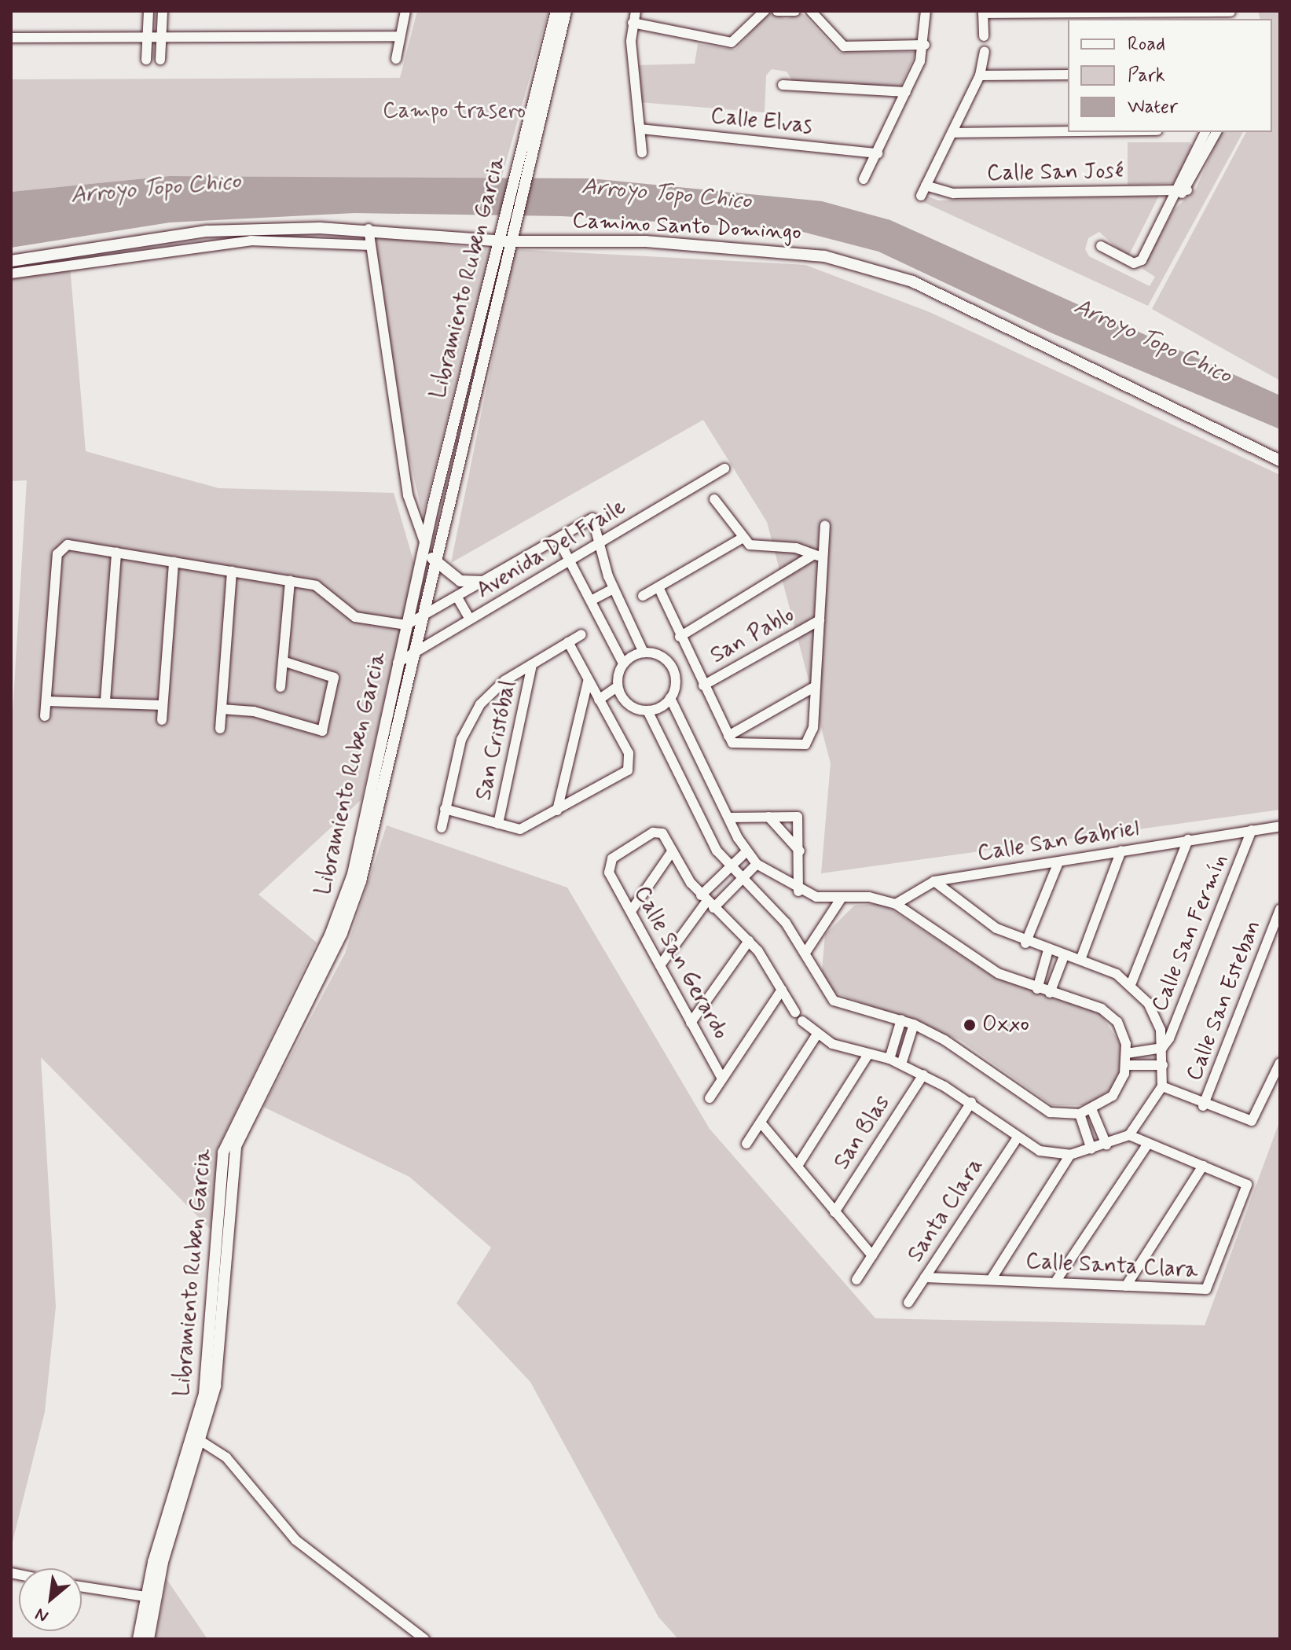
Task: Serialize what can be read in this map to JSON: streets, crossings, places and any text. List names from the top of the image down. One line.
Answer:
{"streets":{"street":["Calle Elvas","Calle San José","Camino Santo Domingo","Libramiento Ruben Garcia","Avenida Del Fraile","San Pablo","San Cristóbal","Calle San Gabriel","Calle San Fermín","Calle San Gerardo","Calle San Esteban","San Blas","Santa Clara","Calle Santa Clara"]},"crossings":[["Camino Santo Domingo","Libramiento Ruben Garcia"],["Libramiento Ruben Garcia","Avenida Del Fraile"],["Calle San Gabriel","Calle San Fermín"],["Calle San Fermín","Calle Santa Clara"],["Santa Clara","Calle Santa Clara"]],"water":["Arroyo Topo Chico"],"parks":["Campo trasero"],"places":["Oxxo"],"legend":["Road","Park","Water"],"north":"bottom left"}
